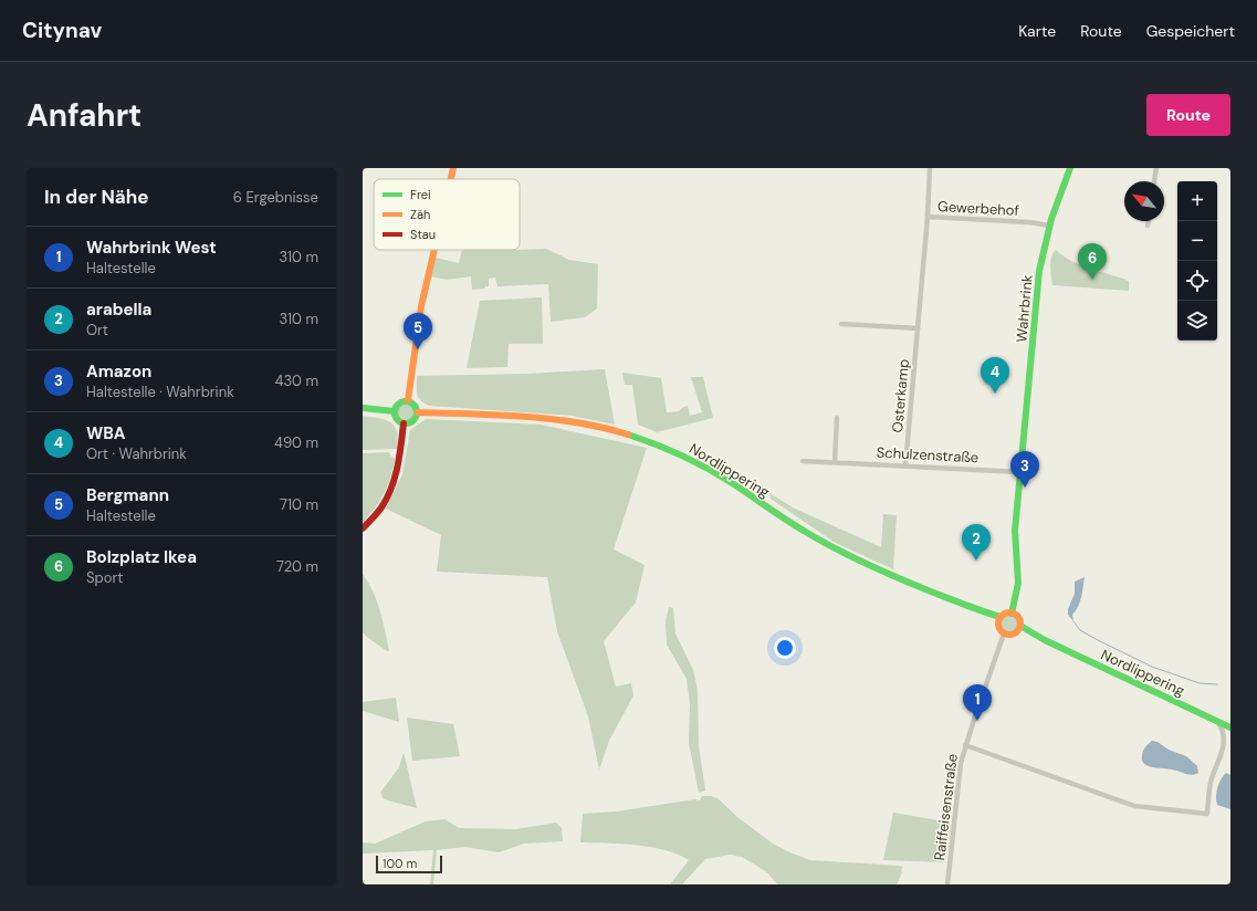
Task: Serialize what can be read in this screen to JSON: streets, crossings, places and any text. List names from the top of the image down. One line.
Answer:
{"streets":{"main road":["Wahrbrink","Nordlippering"],"street":["Gewerbehof","Osterkamp","Schulzenstraße","Raiffeisenstraße"]},"crossings":[["Gewerbehof","Wahrbrink"],["Gewerbehof","Osterkamp"],["Wahrbrink","Schulzenstraße"],["Wahrbrink","Nordlippering"],["Wahrbrink","Raiffeisenstraße"],["Osterkamp","Schulzenstraße"],["Nordlippering","Raiffeisenstraße"]],"legend":["Frei","Zäh","Stau"],"scale_bar":"100 m","north":"top left","page":{"header":"Citynav","nav":["Karte","Route","Gespeichert"],"buttons":"Route","title":"Anfahrt","heading":["In der Nähe","6 Ergebnisse"],"map_buttons":["+","−"],"list":[{"mark":"1","name":"Wahrbrink West","note":"Haltestelle","value":"310 m"},{"mark":"2","name":"arabella","note":"Ort","value":"310 m"},{"mark":"3","name":"Amazon","note":"Haltestelle · Wahrbrink","value":"430 m"},{"mark":"4","name":"WBA","note":"Ort · Wahrbrink","value":"490 m"},{"mark":"5","name":"Bergmann","note":"Haltestelle","value":"710 m"},{"mark":"6","name":"Bolzplatz Ikea","note":"Sport","value":"720 m"}],"pins":["6","5","4","3","2","1"],"scale":"100 m"}}
